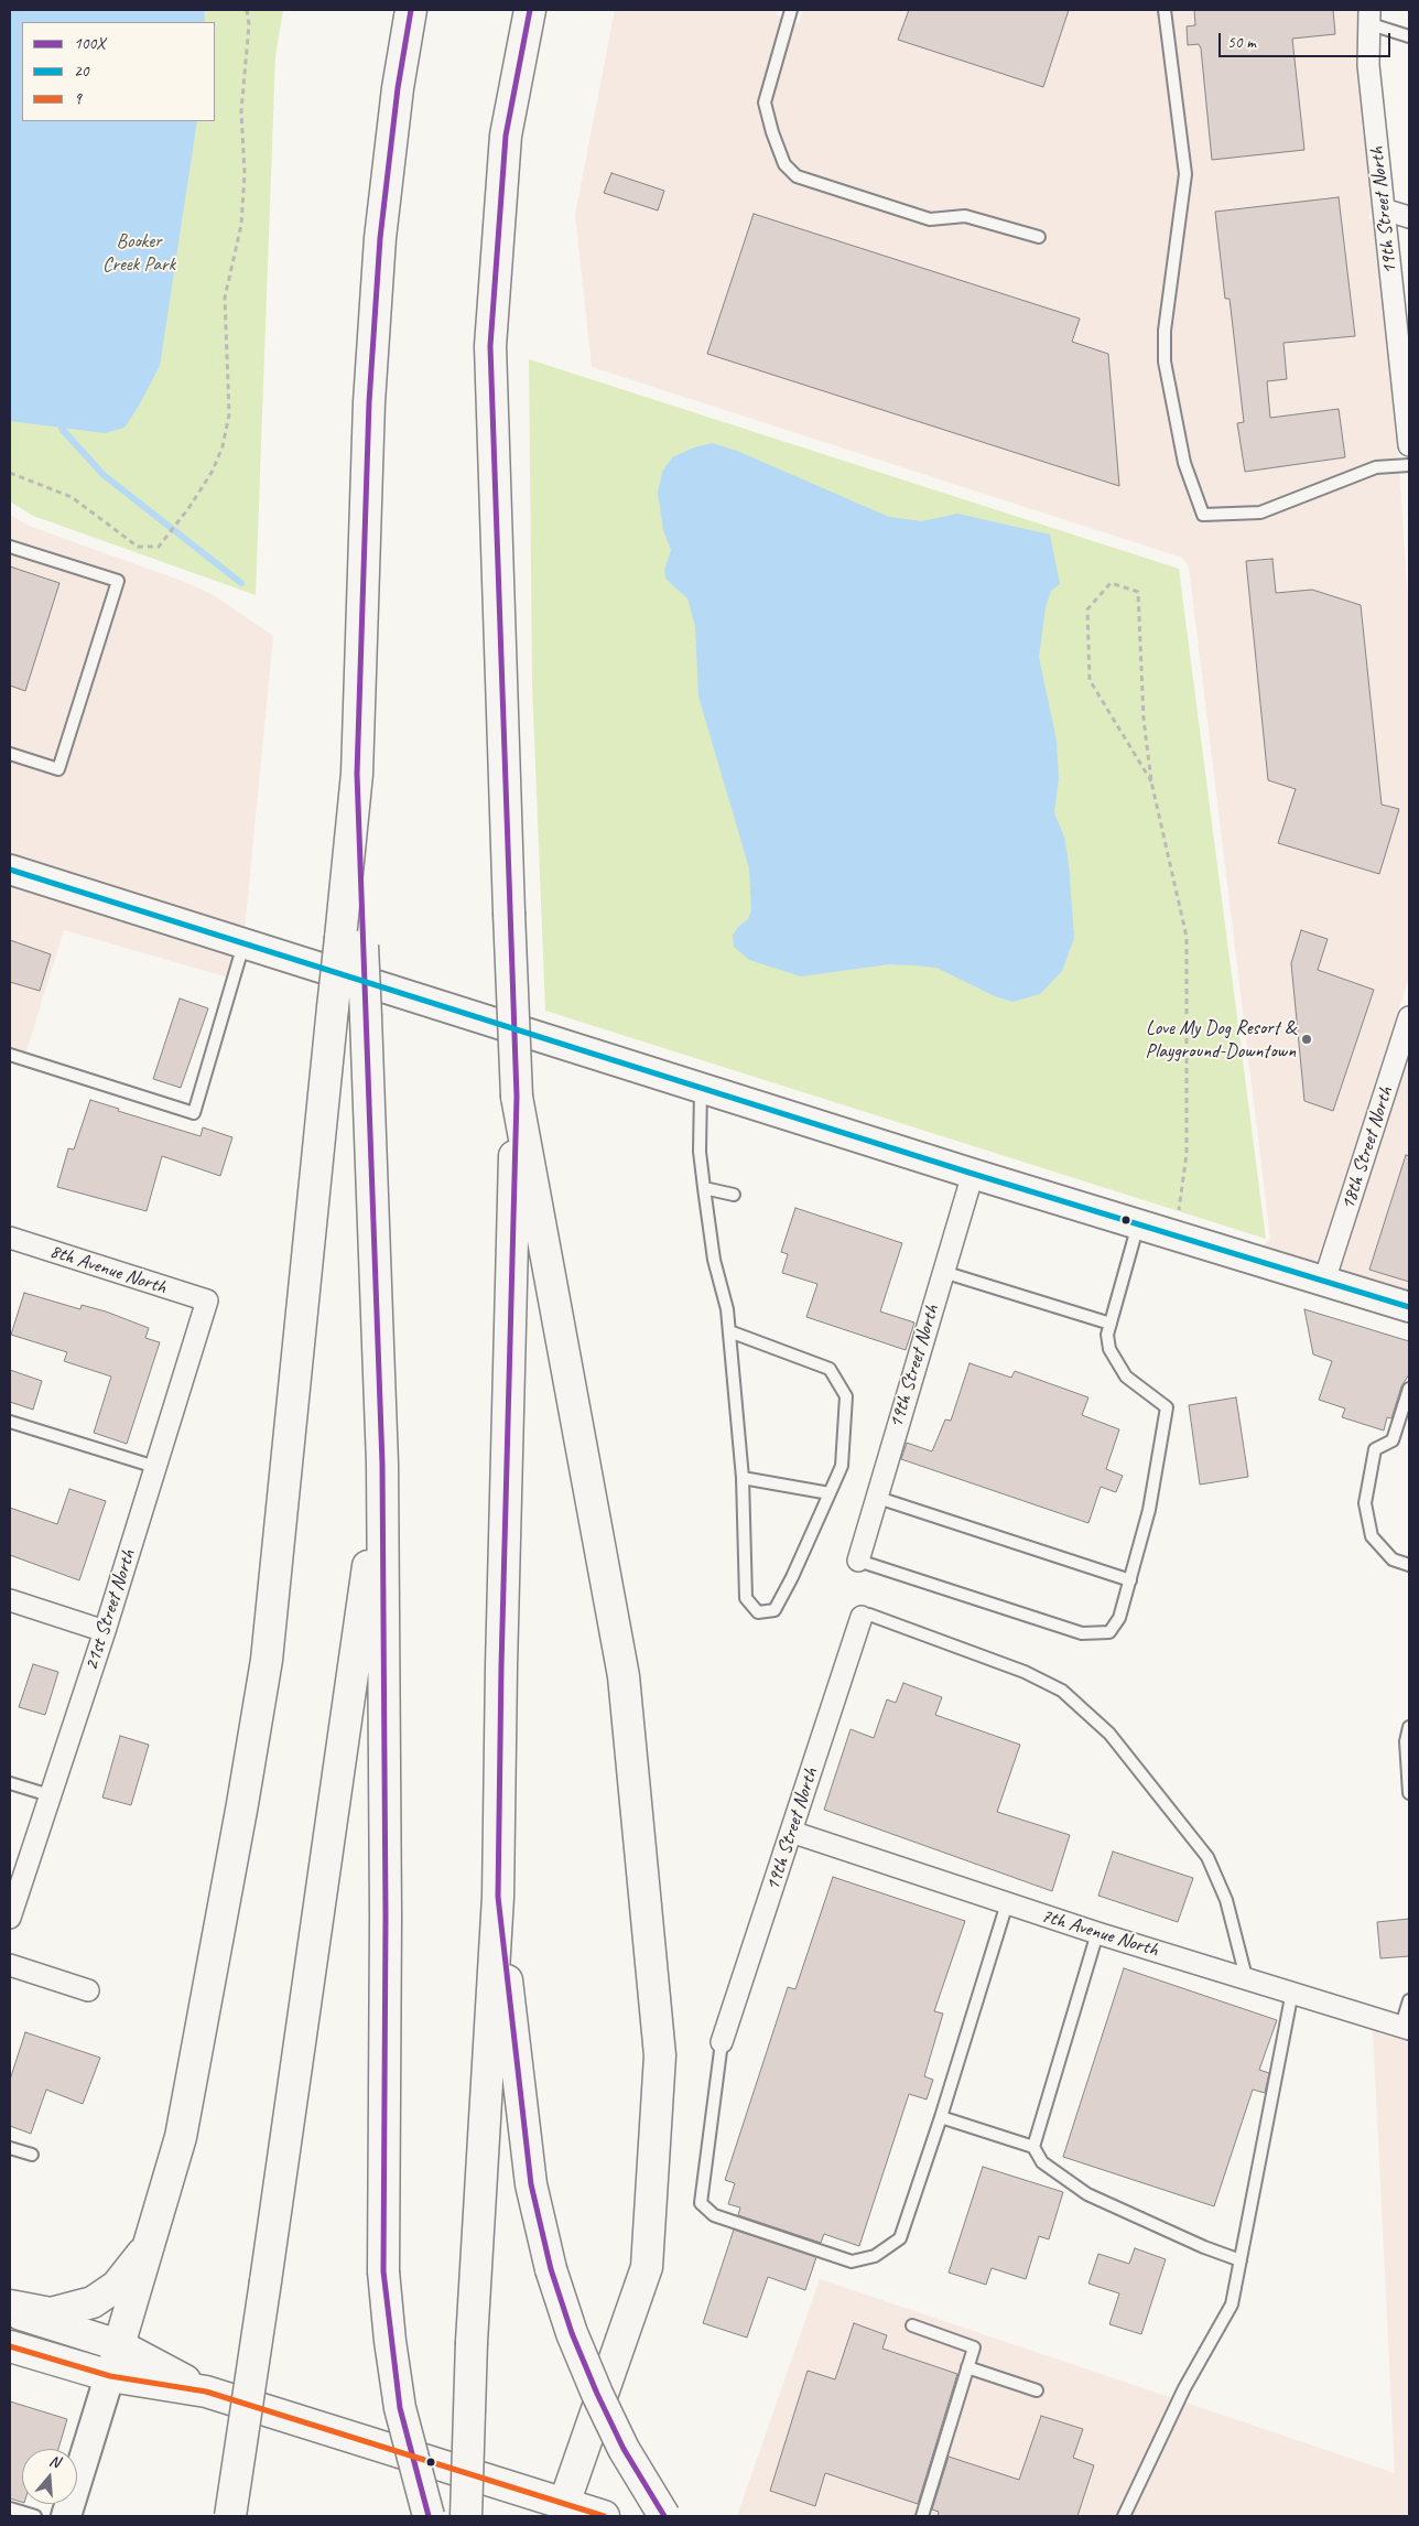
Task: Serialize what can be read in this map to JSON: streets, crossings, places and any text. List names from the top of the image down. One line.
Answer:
{"streets":{"street":["19th Street North","18th Street North","8th Avenue North","21st Street North","7th Avenue North"]},"crossings":[["19th Street North","7th Avenue North"],["8th Avenue North","21st Street North"]],"parks":["Booker Creek Park"],"places":["Love My Dog Resort & Playground-Downtown"],"lines":["transit line 100X","transit line 20","transit line 9"],"legend":["100X","20","9"],"scale_bar":"50 m","north":"top"}
